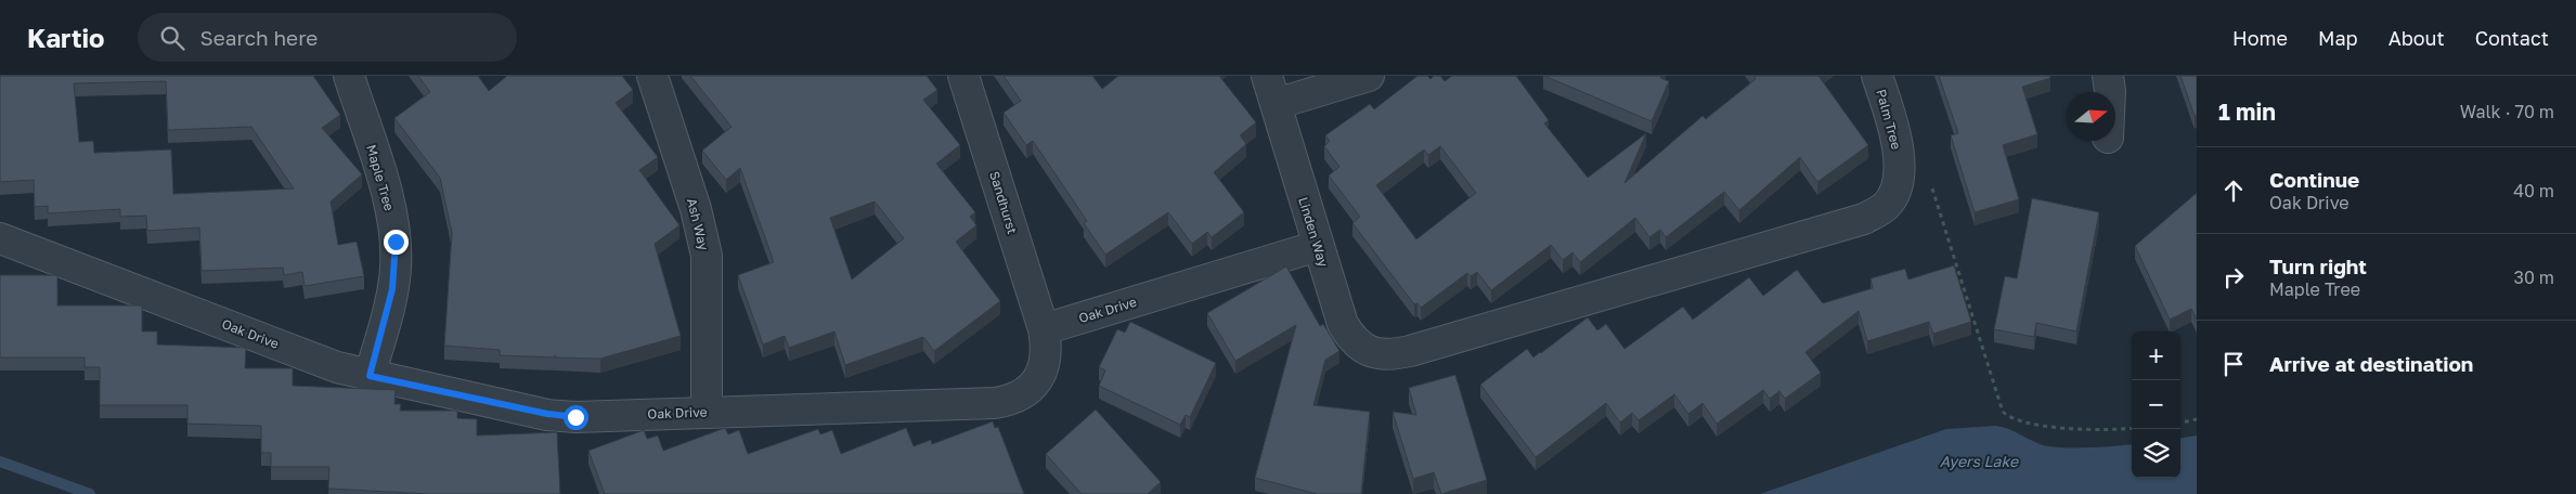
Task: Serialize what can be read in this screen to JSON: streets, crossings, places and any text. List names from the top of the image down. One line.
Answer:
{"streets":{"street":["Palm Tree","Maple Tree","Sandhurst","Ash Way","Linden Way","Oak Drive"]},"crossings":[["Palm Tree","Linden Way"],["Maple Tree","Oak Drive"],["Sandhurst","Oak Drive"],["Ash Way","Oak Drive"],["Linden Way","Oak Drive"]],"water":["Ayers Lake"],"north":"right","page":{"header":"Kartio","search":"Search here","nav":["Home","Map","About","Contact"],"heading":["1 min","Walk · 70 m"],"list":[["Continue","Oak Drive","40 m"],["Turn right","Maple Tree","30 m"],"Arrive at destination"],"map_buttons":["+","−"]}}
